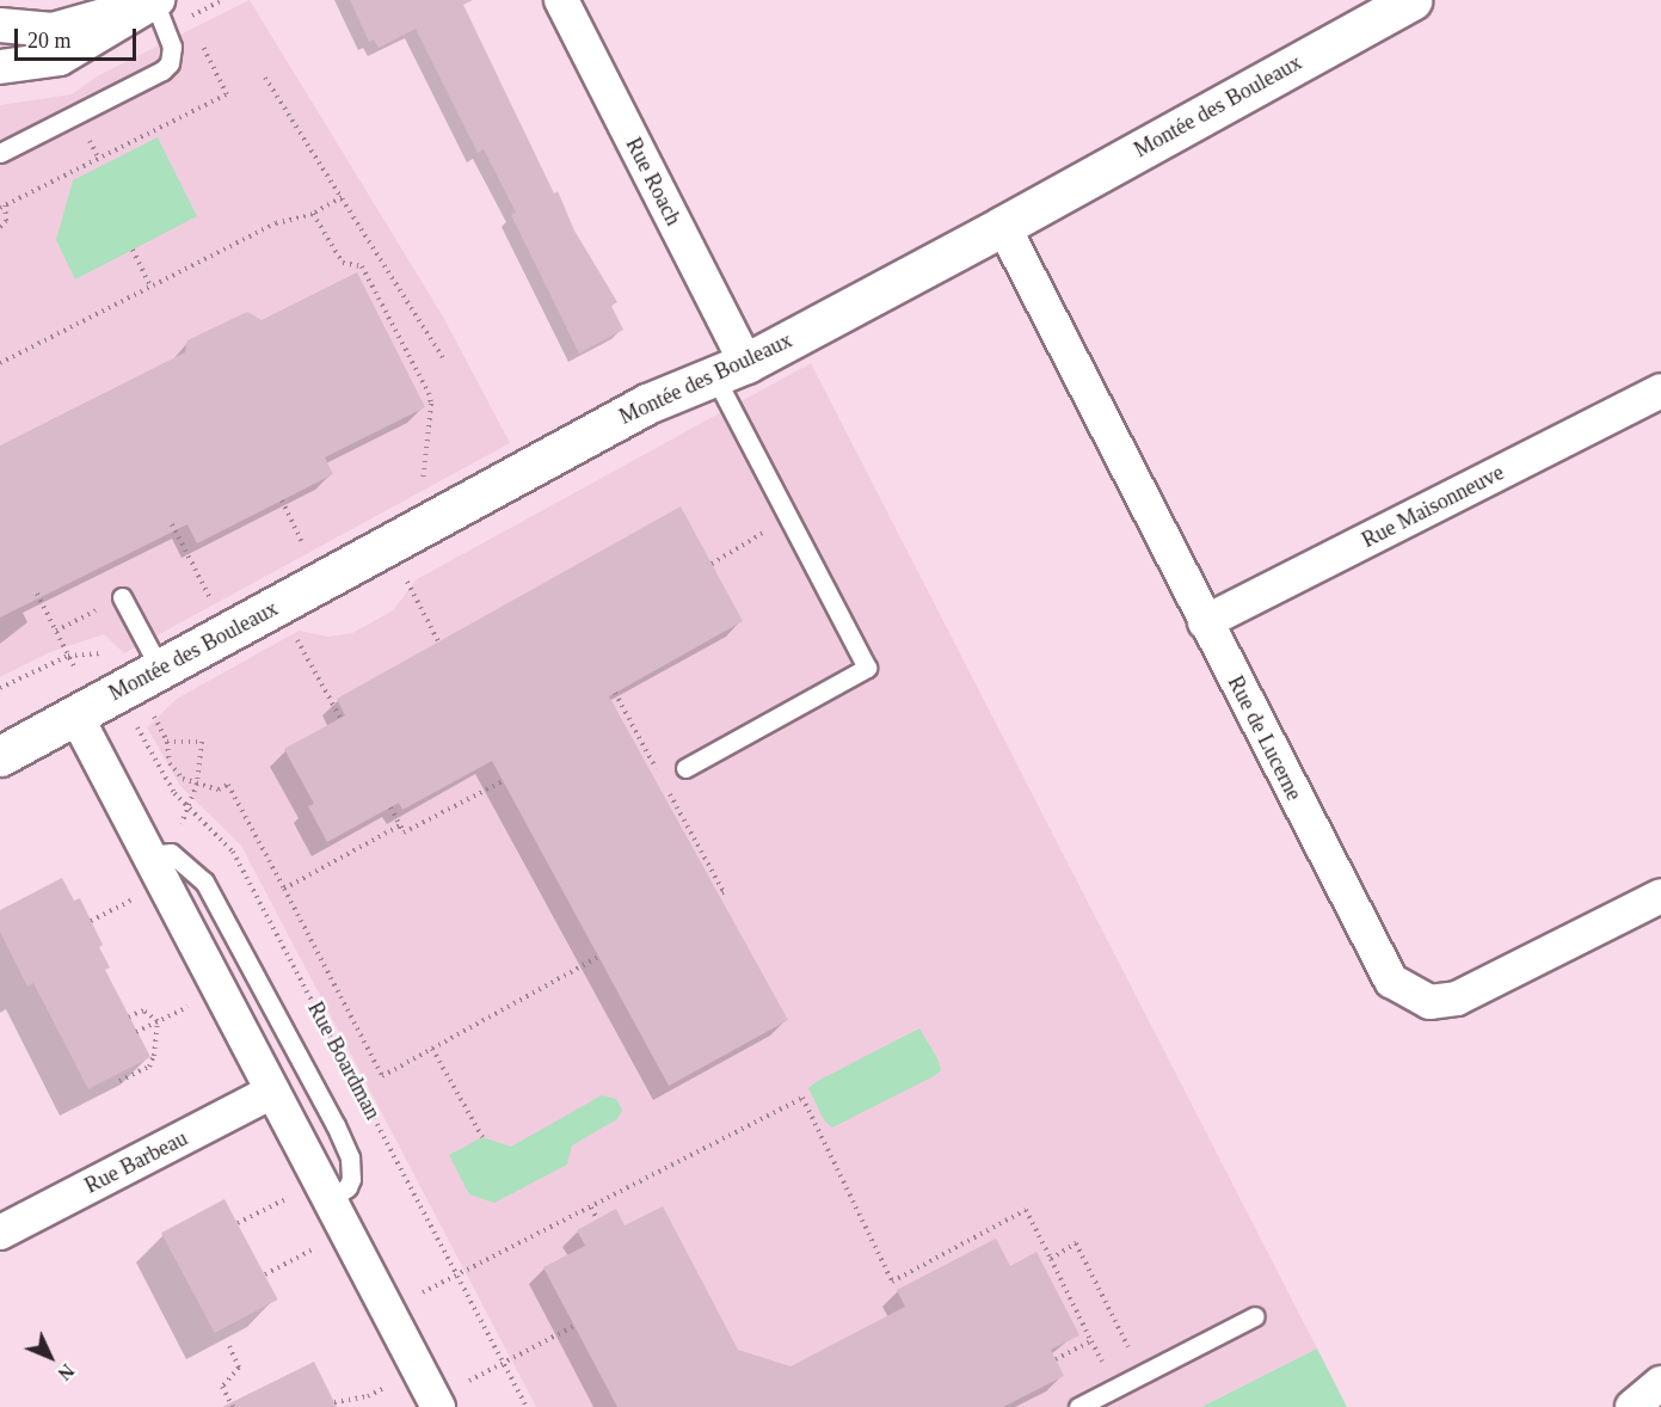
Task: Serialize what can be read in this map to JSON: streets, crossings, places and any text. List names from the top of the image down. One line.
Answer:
{"streets":{"street":["Montée des Bouleaux","Rue Roach","Rue Maisonneuve","Rue de Lucerne","Rue Barbeau"],"path":["Rue Boardman"]},"crossings":[["Montée des Bouleaux","Rue Roach"],["Montée des Bouleaux","Rue de Lucerne"],["Rue Maisonneuve","Rue de Lucerne"]],"scale_bar":"20 m","north":"bottom right"}
